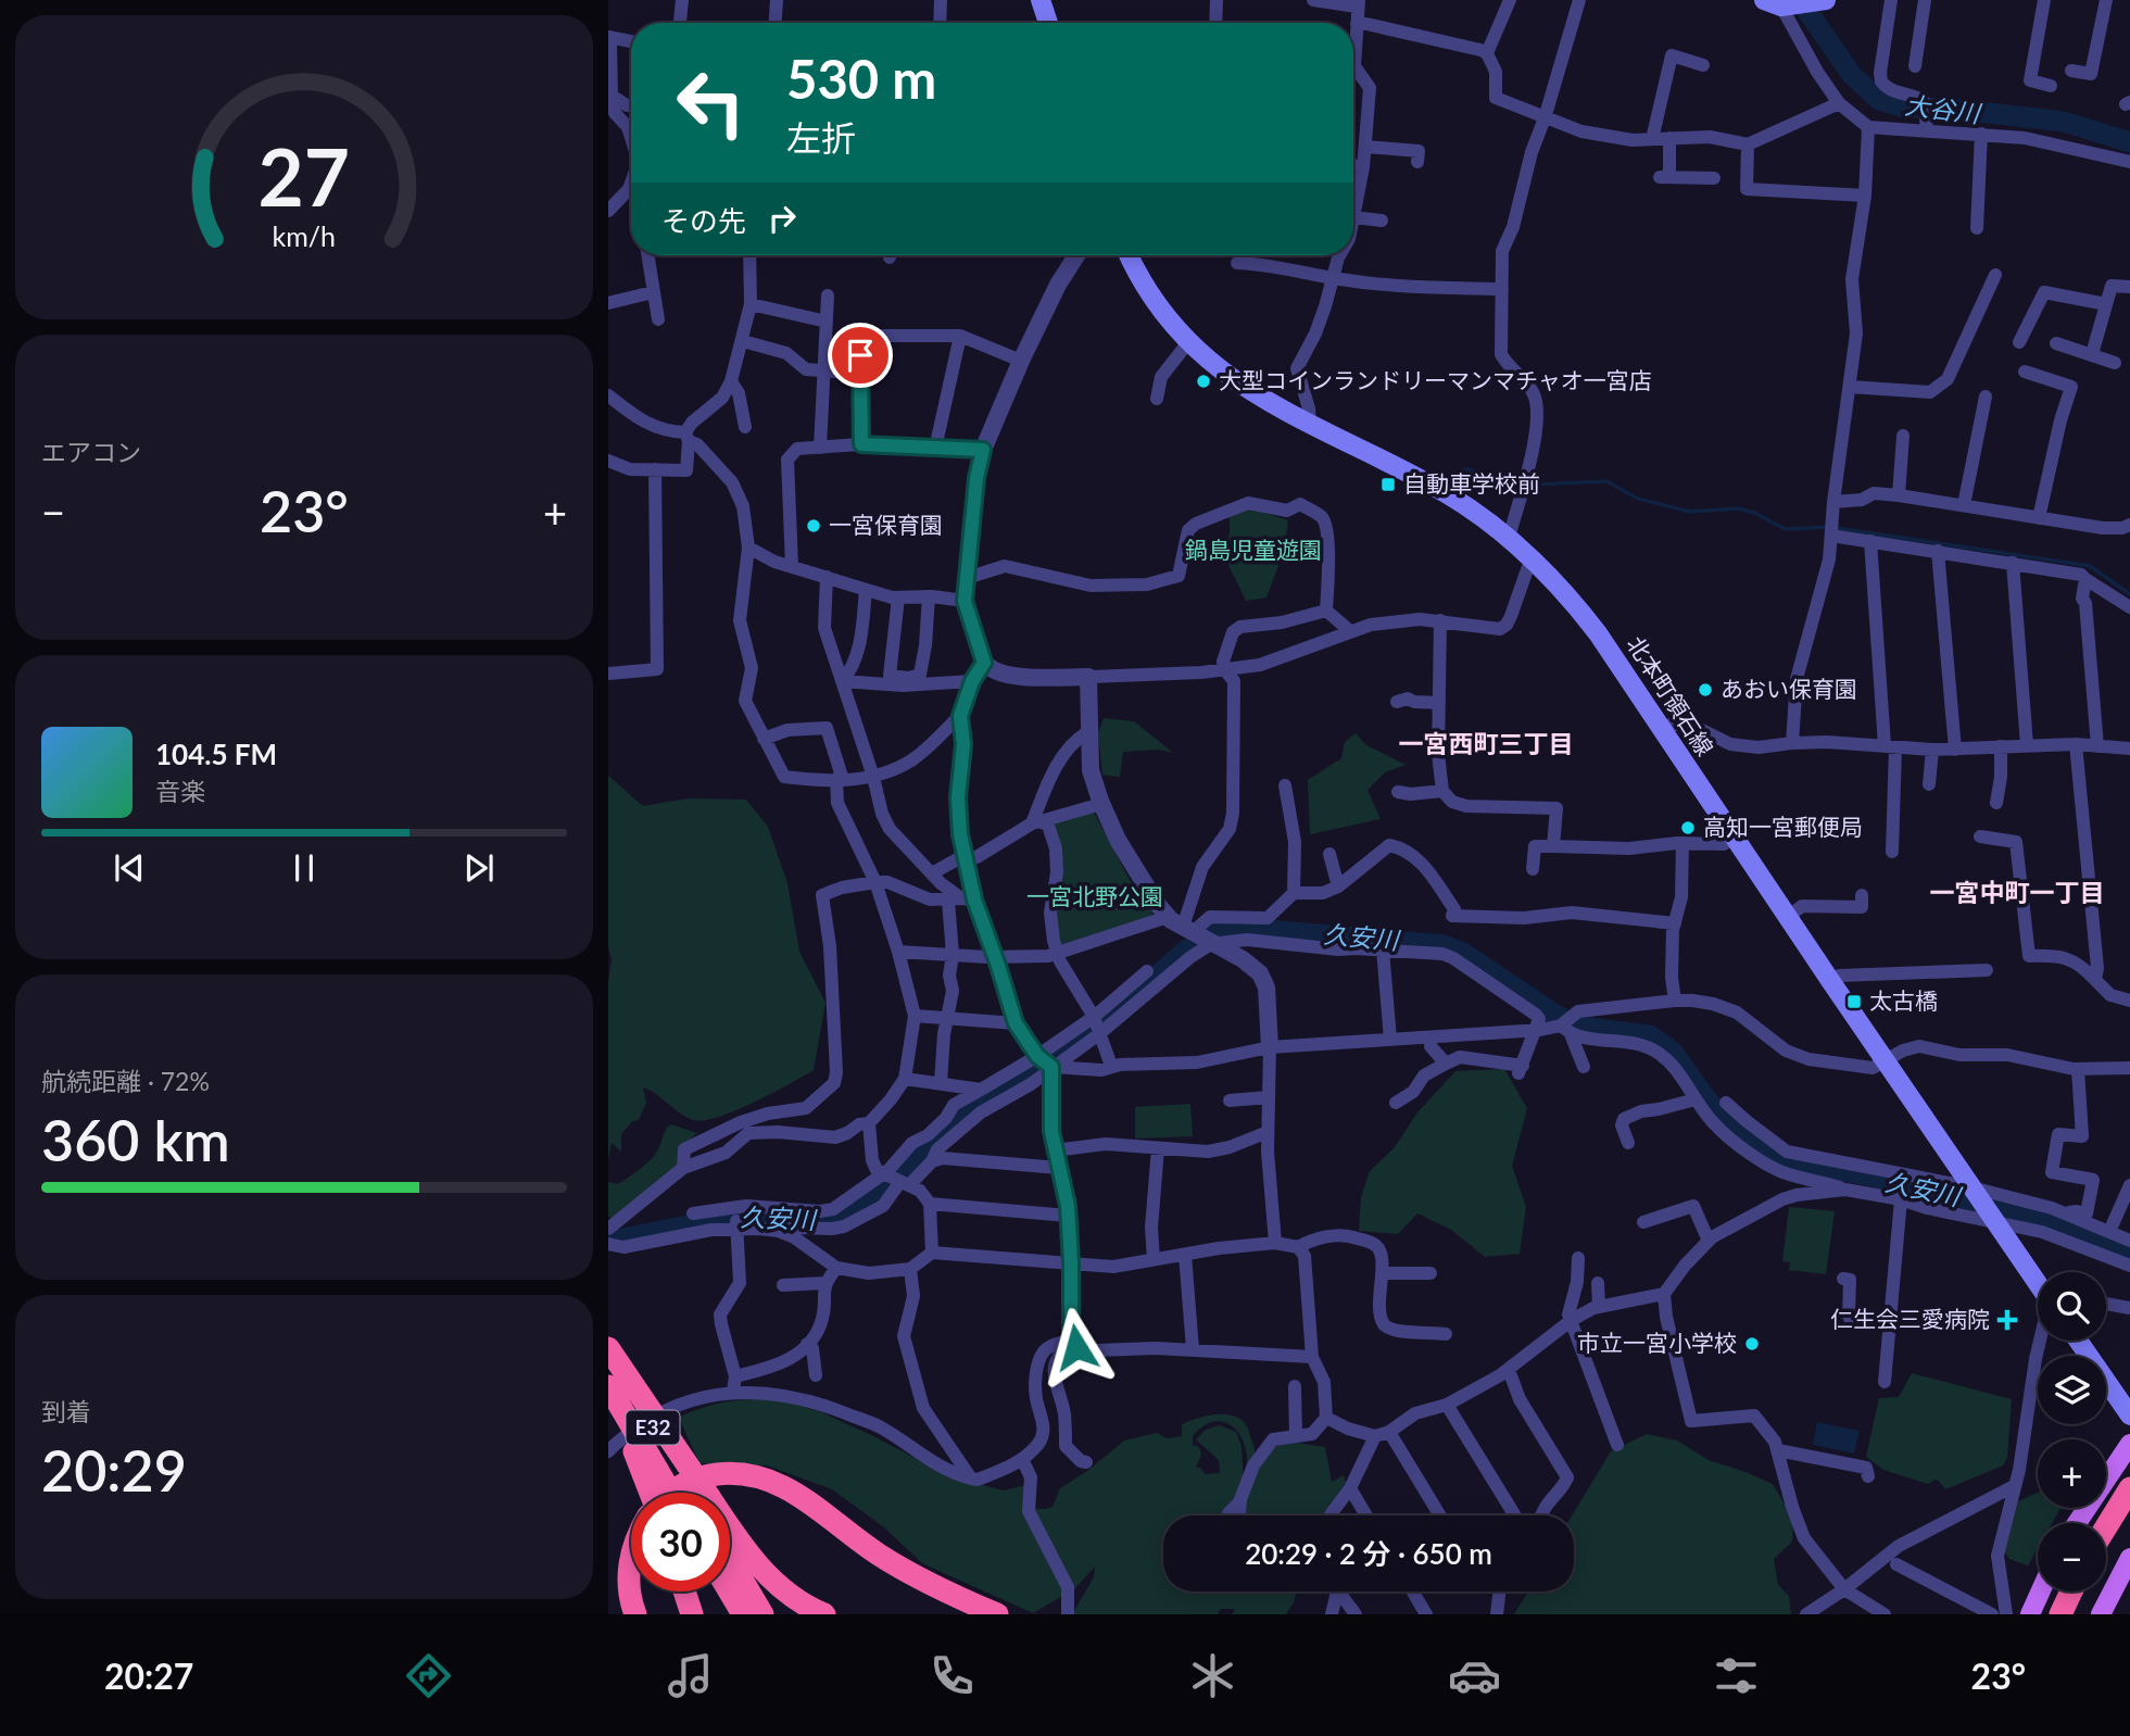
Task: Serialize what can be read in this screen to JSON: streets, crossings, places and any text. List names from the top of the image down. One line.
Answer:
{"streets":{"highway":["E32"],"main road":["北本町領石線"]},"districts":["一宮西町三丁目","一宮中町一丁目"],"water":["大谷川","久安川"],"parks":["鍋島児童遊園","一宮北野公園"],"places":{"other":["大型コインランドリーマンマチャオ一宮店","一宮保育園","あおい保育園","高知一宮郵便局","市立一宮小学校"],"transit":["自動車学校前","太古橋"],"health":["仁生会三愛病院"]},"page":{"turn":["530 m","左折"],"then":"その先","tile":["エアコン",["航続距離 · 72%","360 km"],["到着","20:29"]],"heat":["−","23°","+"],"song":["104.5 FM","音楽"],"map_buttons":["+","−"],"limit":"30","trip":"20:29 · 2 分 · 650 m","tabs":["20:27","23°"],"gauge":["27","km/h"]}}
